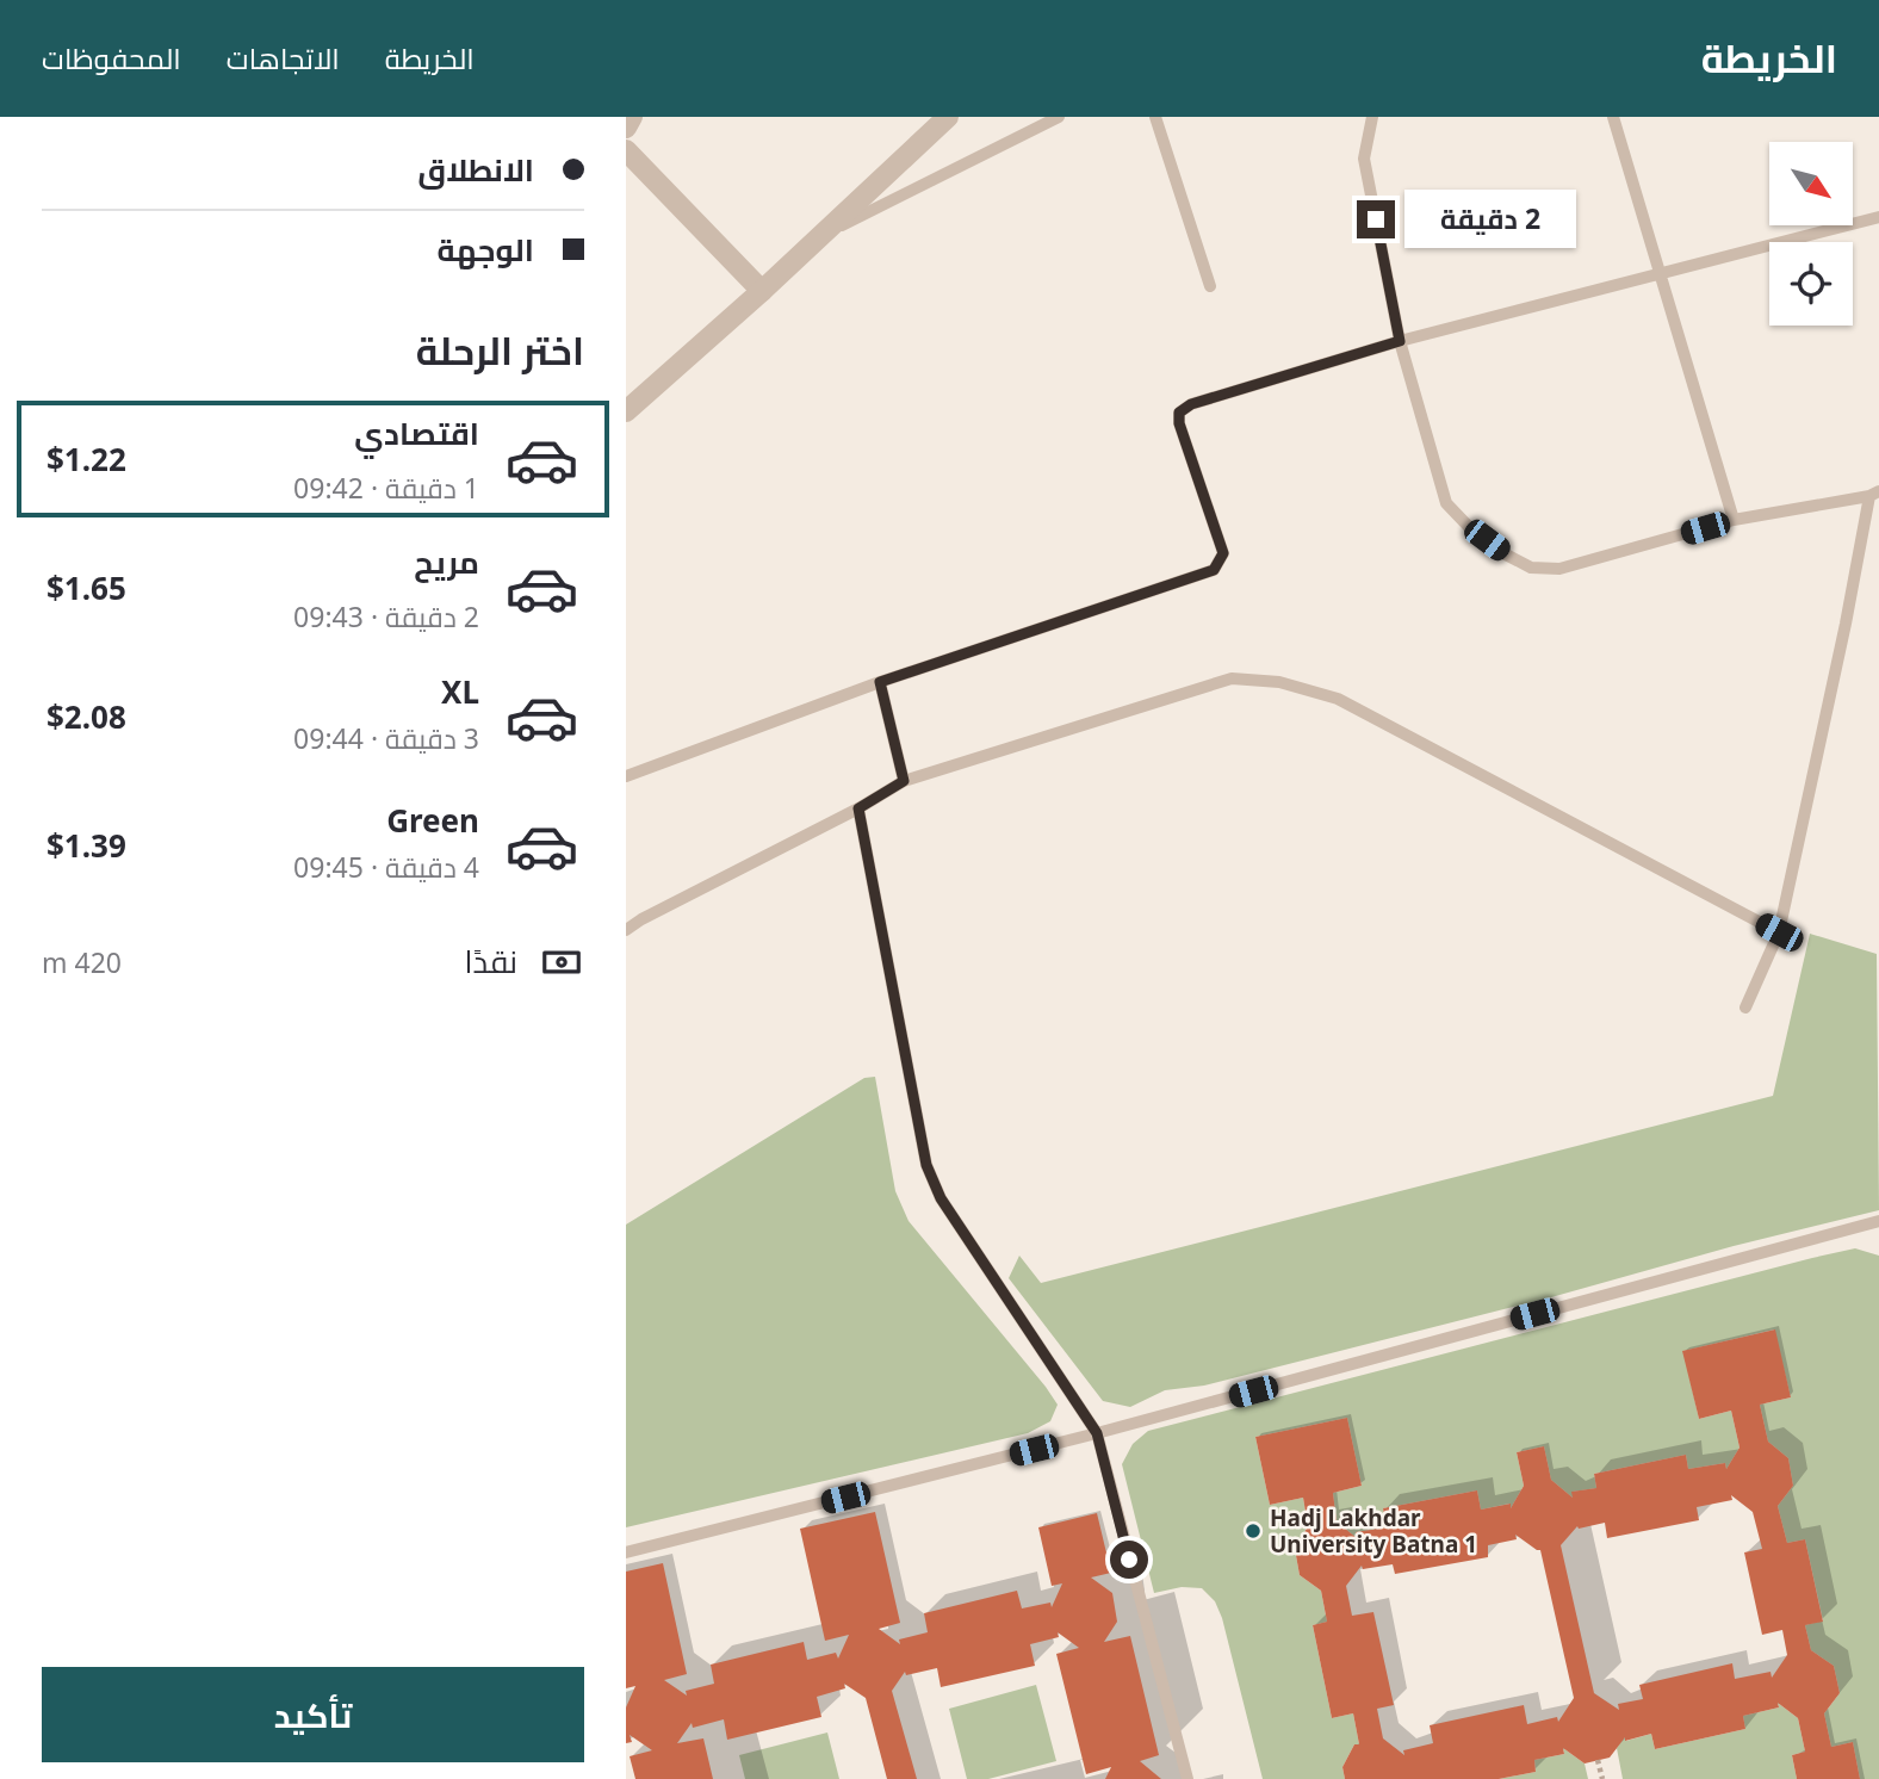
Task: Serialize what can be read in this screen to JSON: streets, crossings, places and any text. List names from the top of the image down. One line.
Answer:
{"places":["Hadj Lakhdar University Batna 1"],"north":"bottom right","page":{"header":"الخريطة","nav":["الخريطة","الاتجاهات","المحفوظات"],"banner":["الانطلاق","الوجهة"],"bubble":"2 دقيقة","heading":"اختر الرحلة","list":[{"name":"اقتصادي","note":"1 دقيقة · 09:42","value":"$1.22"},{"name":"مريح","note":"2 دقيقة · 09:43","value":"$1.65"},{"name":"XL","note":"3 دقيقة · 09:44","value":"$2.08"},{"name":"Green","note":"4 دقيقة · 09:45","value":"$1.39"}],"pay":["نقدًا","420 m"],"buttons":"تأكيد"}}
